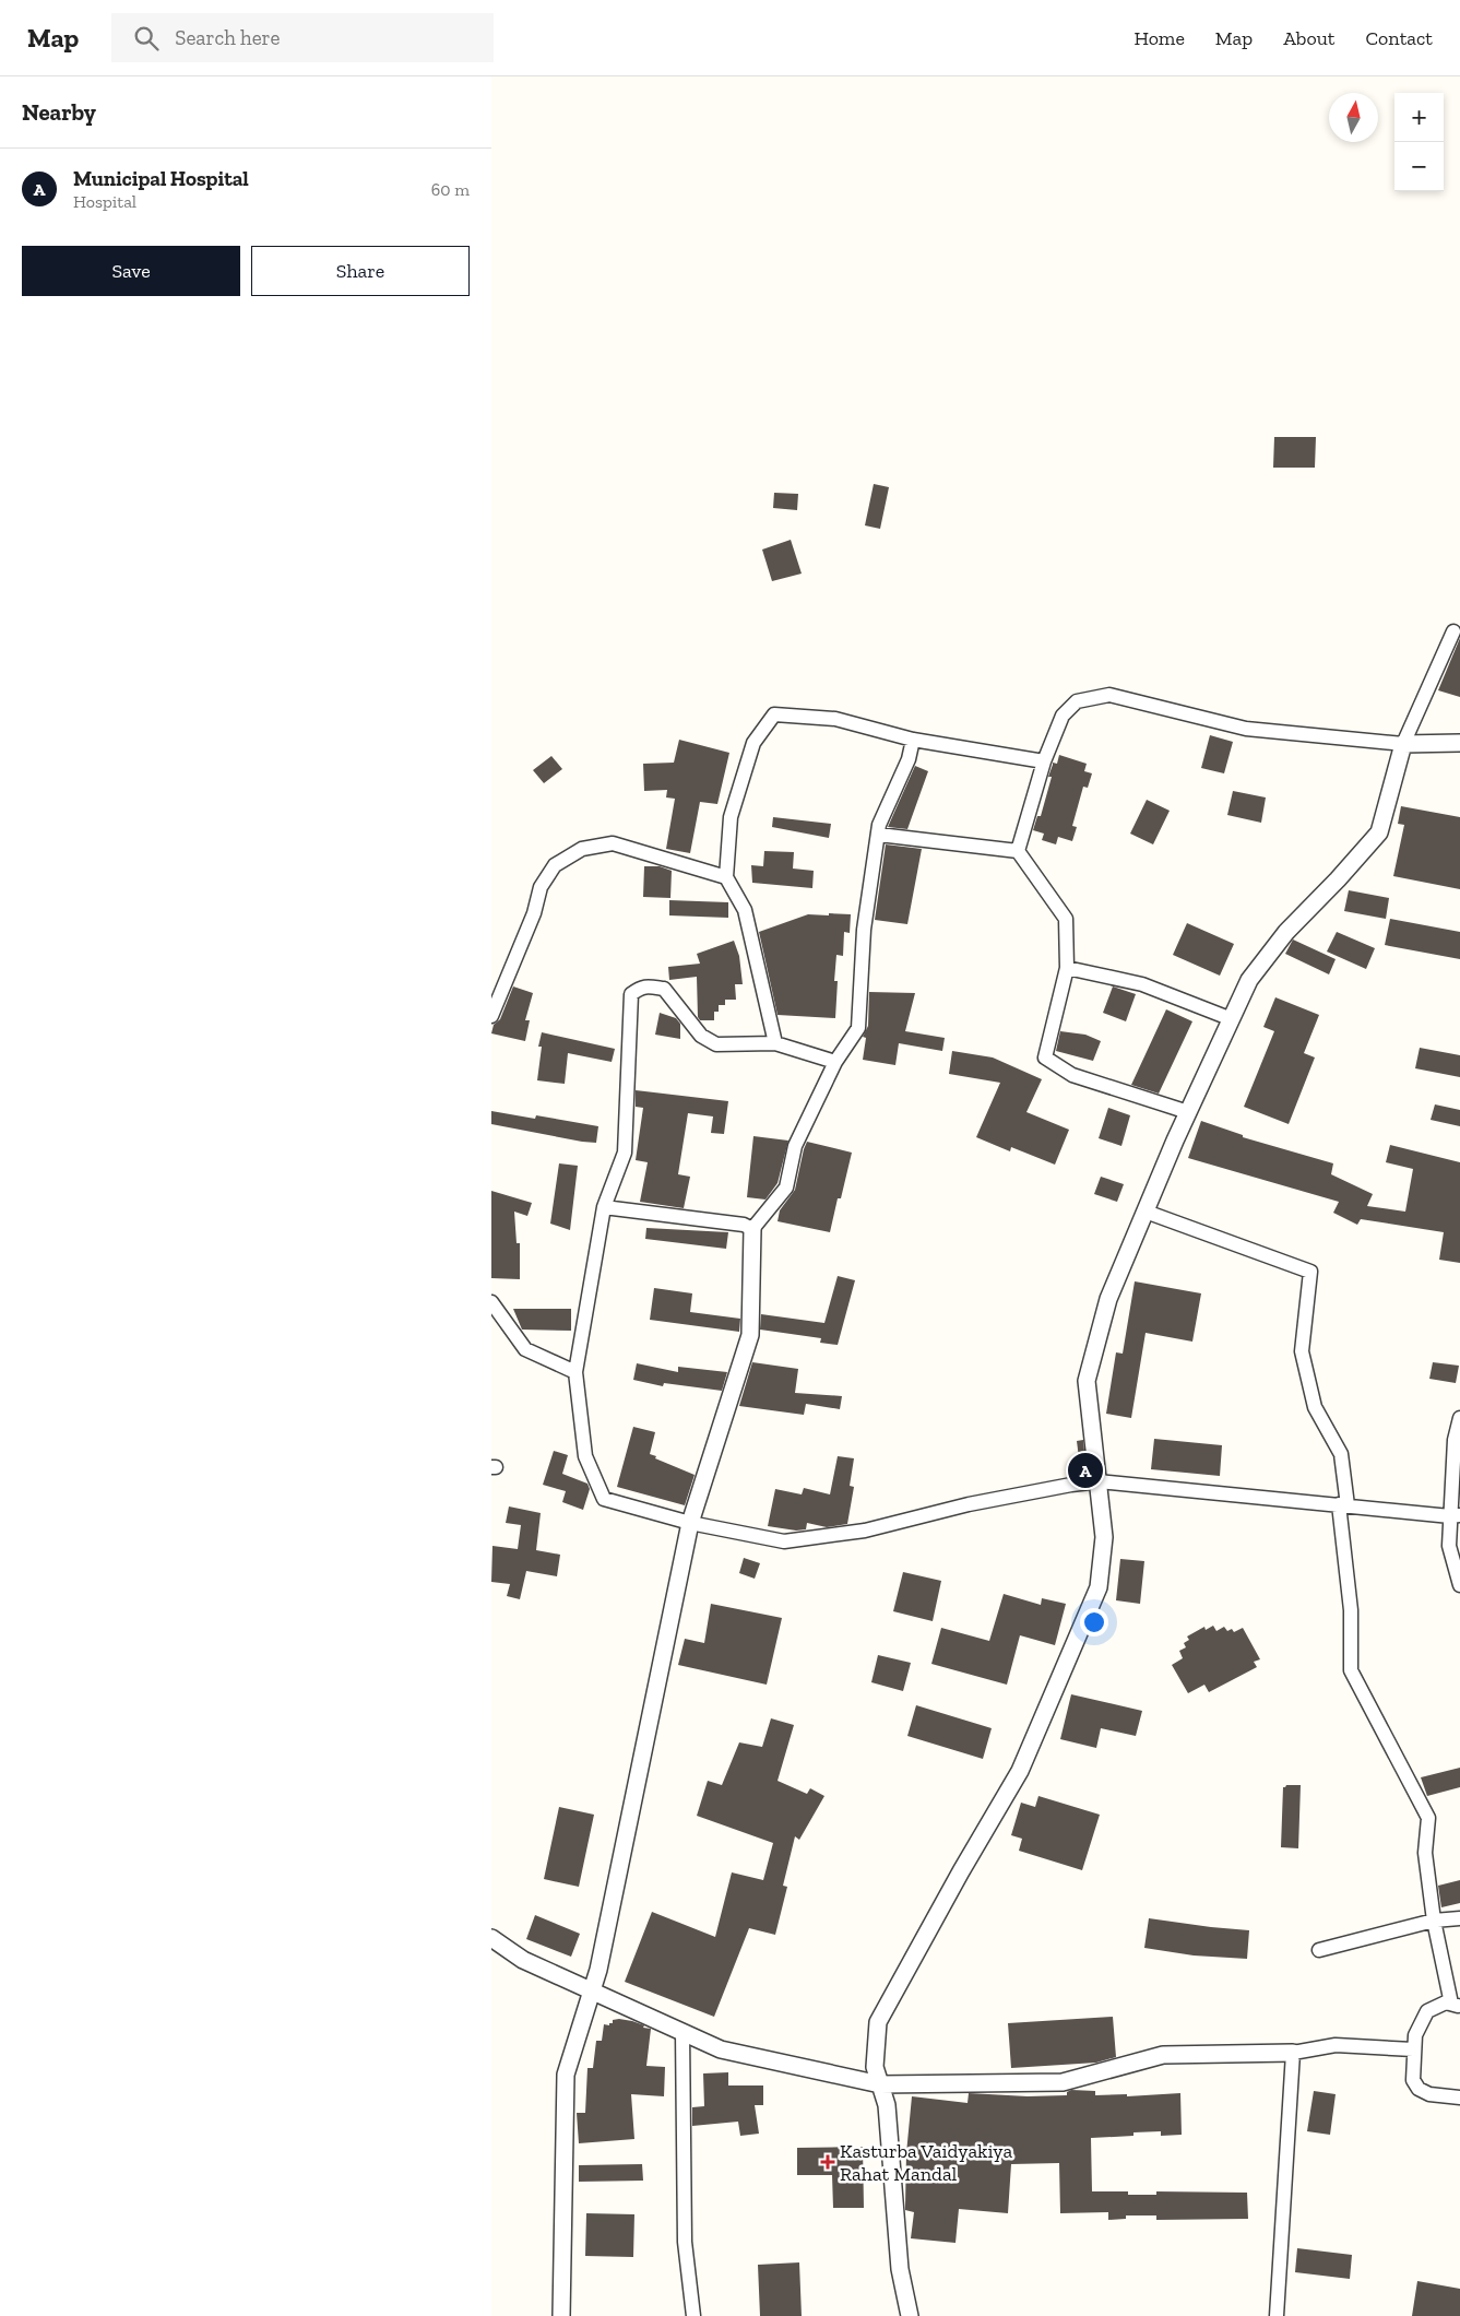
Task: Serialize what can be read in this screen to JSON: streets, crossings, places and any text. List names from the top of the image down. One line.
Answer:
{"places":{"health":["Kasturba Vaidyakiya Rahat Mandal"]},"north":"top","page":{"header":"Map","search":"Search here","nav":["Home","Map","About","Contact"],"heading":"Nearby","map_buttons":["+","−"],"list":[{"mark":"A","name":"Municipal Hospital","note":"Hospital","value":"60 m"}],"buttons":["Save","Share"],"pins":"A"}}
